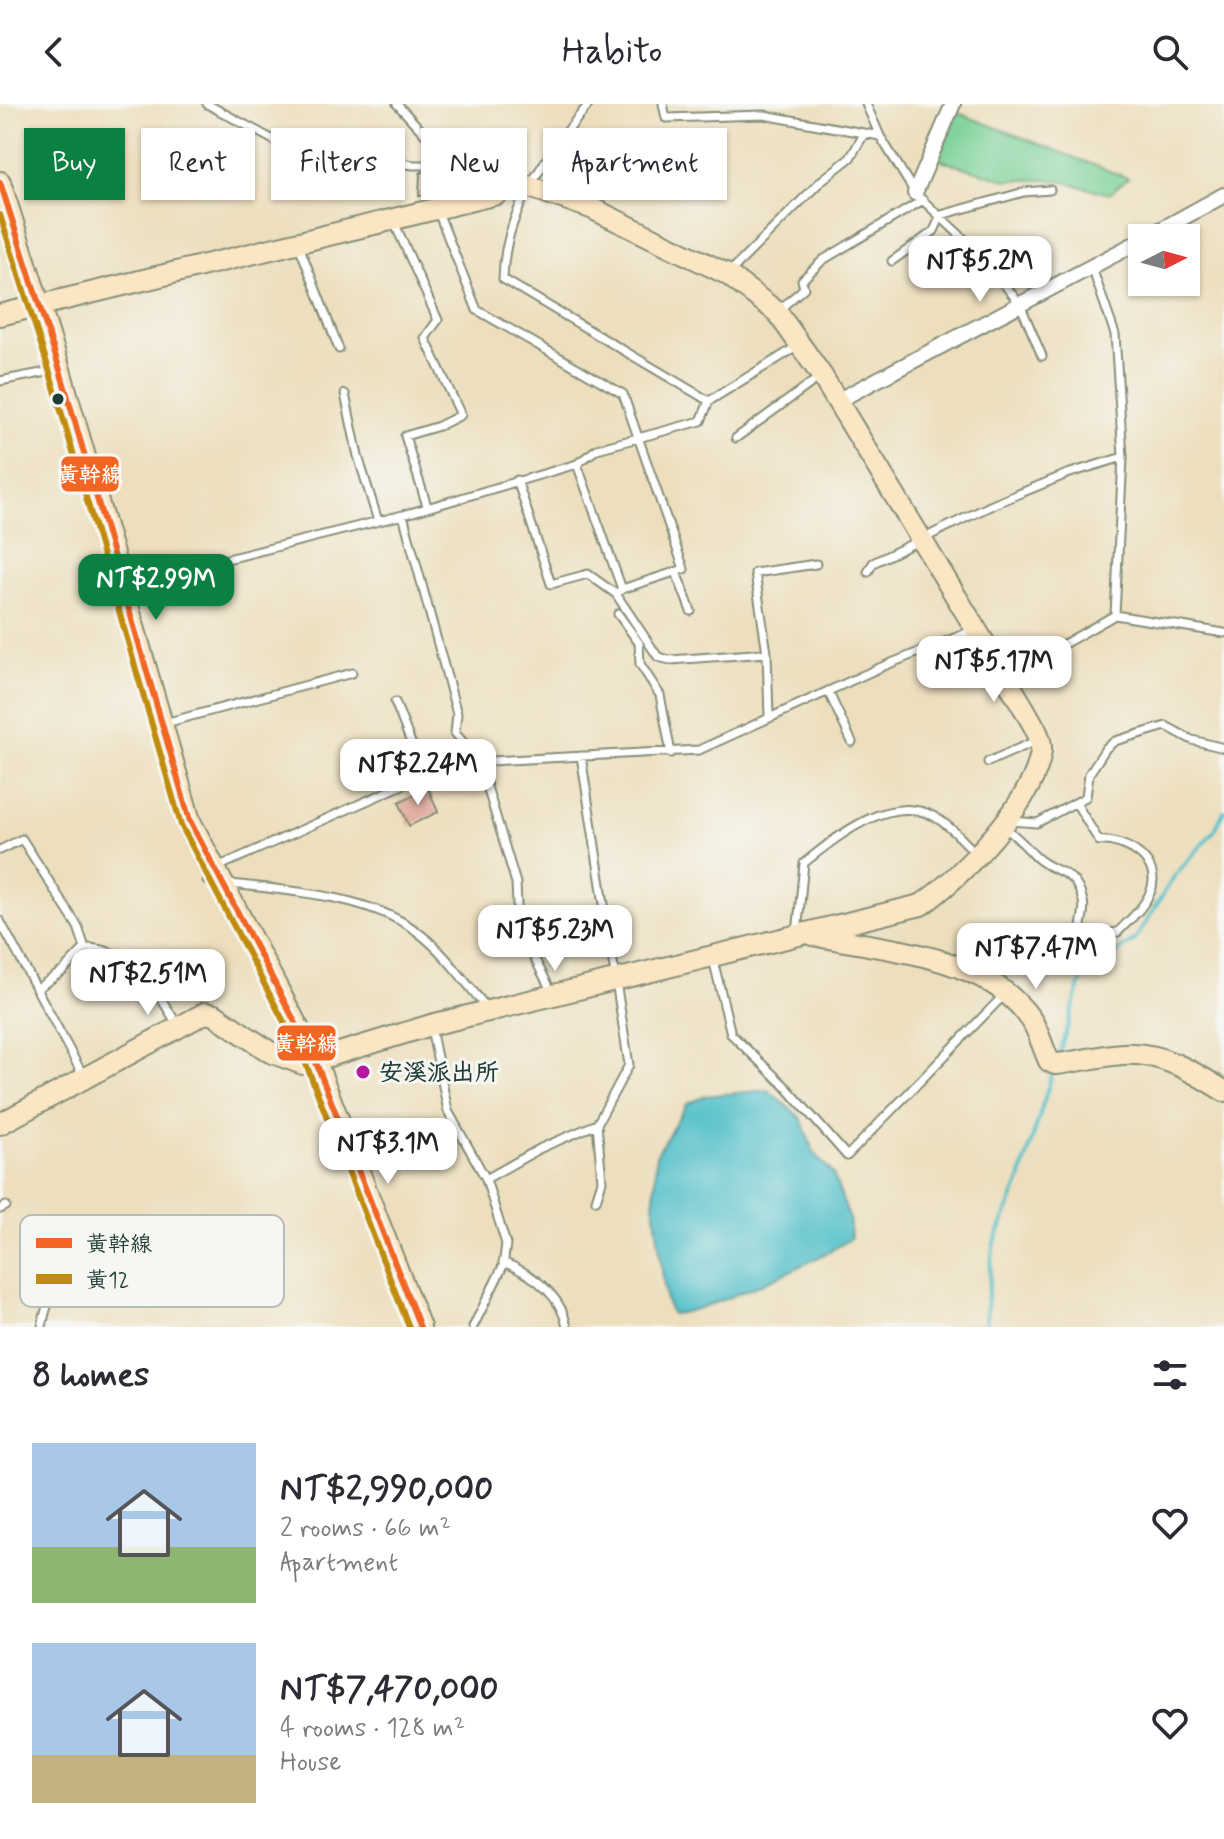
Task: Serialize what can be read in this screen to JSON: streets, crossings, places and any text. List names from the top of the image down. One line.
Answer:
{"places":["安溪派出所"],"lines":["transit line 黃幹線","transit line 黃12"],"legend":["黃幹線","黃12"],"north":"right","page":{"header":"Habito","chip":["Buy","Rent","Filters","New","Apartment"],"price":["NT$5.2M","NT$2.99M","NT$5.17M","NT$2.24M","NT$5.23M","NT$7.47M","NT$2.51M","NT$3.1M"],"heading":"8 homes","list":[{"name":"NT$2,990,000","note":"2 rooms · 66 m² · Apartment"},{"name":"NT$7,470,000","note":"4 rooms · 128 m² · House"}]}}
